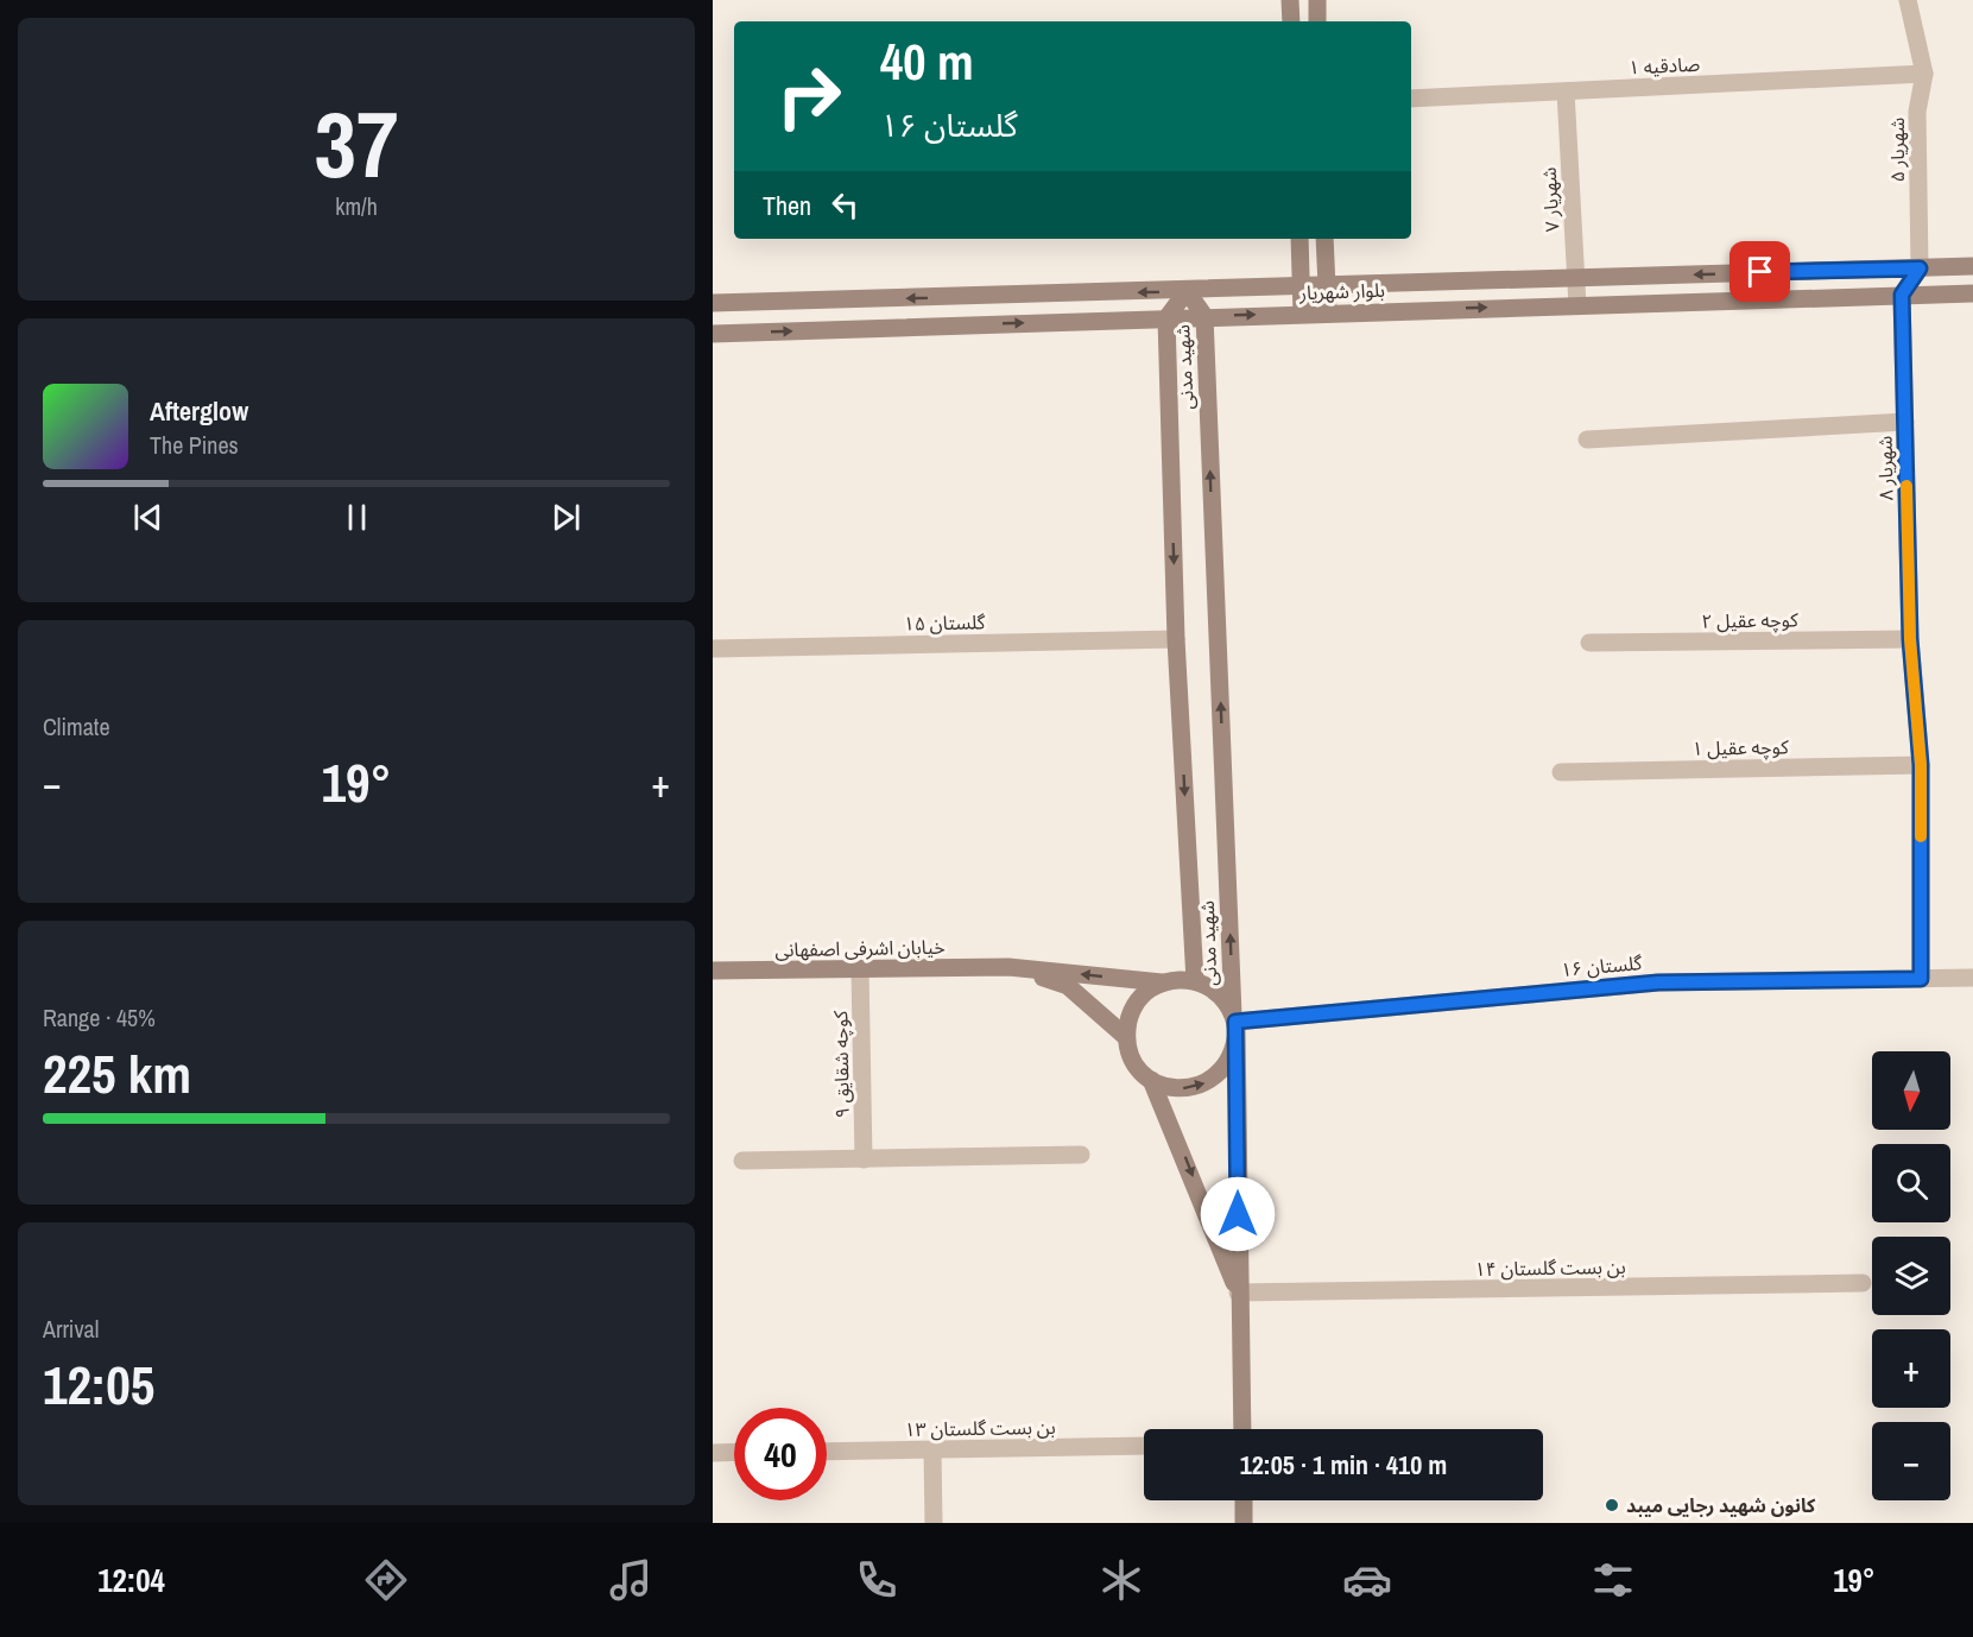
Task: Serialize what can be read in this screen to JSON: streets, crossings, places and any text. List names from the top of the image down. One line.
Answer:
{"streets":{"street":["صادقیه ۱","شهریار ۵","شهریار ۷","بلوار شهریار","شهید مدنی","شهریار ۸","کوچه عقیل ۲","گلستان ۱۵","کوچه عقیل ۱","خیابان اشرفی اصفهانی","گلستان ۱۶","کوچه شقایق ۹","بن بست گلستان ۱۴","بن بست گلستان ۱۳"]},"crossings":[["صادقیه ۱","شهریار ۵"],["صادقیه ۱","شهریار ۷"],["شهریار ۵","بلوار شهریار"],["شهریار ۷","بلوار شهریار"],["بلوار شهریار","شهید مدنی"],["بلوار شهریار","شهریار ۸"],["شهید مدنی","گلستان ۱۵"],["شهید مدنی","خیابان اشرفی اصفهانی"],["شهید مدنی","گلستان ۱۶"],["شهید مدنی","بن بست گلستان ۱۴"],["شهریار ۸","کوچه عقیل ۲"],["شهریار ۸","کوچه عقیل ۱"],["شهریار ۸","گلستان ۱۶"],["خیابان اشرفی اصفهانی","گلستان ۱۶"],["خیابان اشرفی اصفهانی","کوچه شقایق ۹"]],"places":["کانون شهید رجایی میبد"],"north":"bottom","page":{"tile":[["37","km/h"],"Climate",["Range · 45%","225 km"],["Arrival","12:05"]],"turn":["40 m","گلستان ۱۶"],"then":"Then","song":["Afterglow","The Pines"],"heat":["−","19°","+"],"map_buttons":["+","−"],"limit":"40","trip":"12:05 · 1 min · 410 m","tabs":["12:04","19°"]}}
